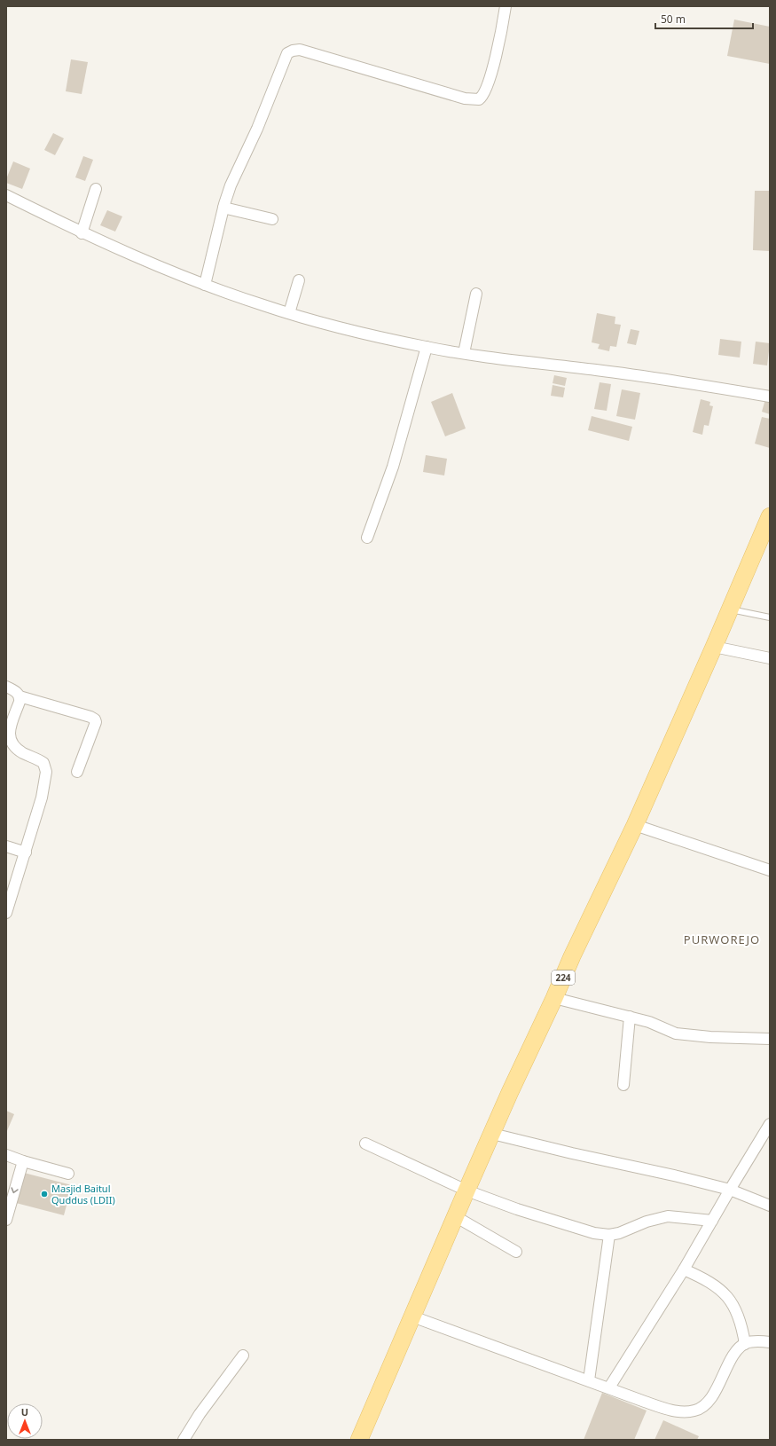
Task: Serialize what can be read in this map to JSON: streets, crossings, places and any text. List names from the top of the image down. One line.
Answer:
{"streets":{"main road":["224"]},"districts":["PURWOREJO"],"places":["Masjid Baitul Quddus (LDII)"],"scale_bar":"50 m","north":"top"}
